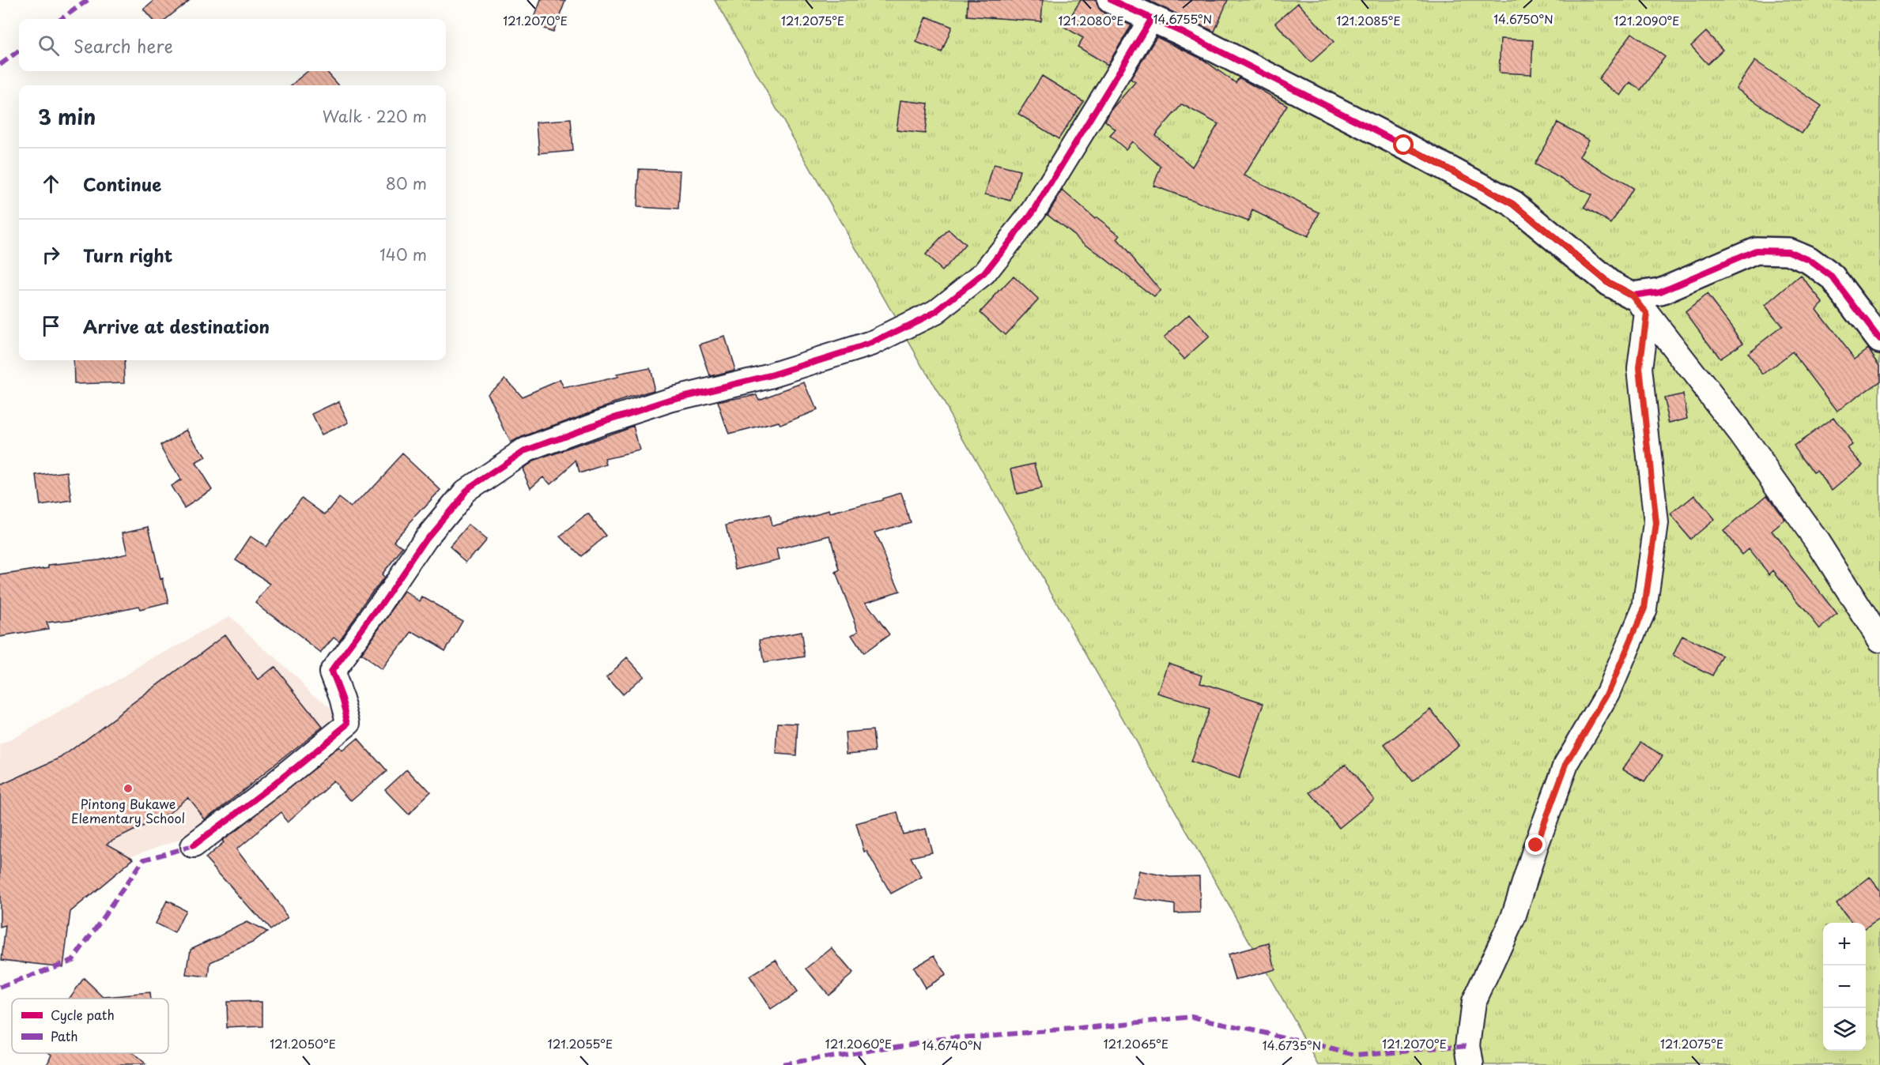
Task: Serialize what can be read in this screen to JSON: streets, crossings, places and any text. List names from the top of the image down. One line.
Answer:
{"places":["Pintong Bukawe Elementary School"],"legend":["Cycle path","Path"],"page":{"search":"Search here","heading":["3 min","Walk · 220 m"],"list":[["Continue","80 m"],["Turn right","140 m"],"Arrive at destination"],"map_buttons":["+","−"]},"coordinates":["14.6755°N","14.6750°N","121.2070°E","121.2075°E","121.2080°E","121.2085°E","121.2090°E","121.2050°E","121.2055°E","121.2060°E","121.2065°E","14.6740°N","14.6735°N"]}
